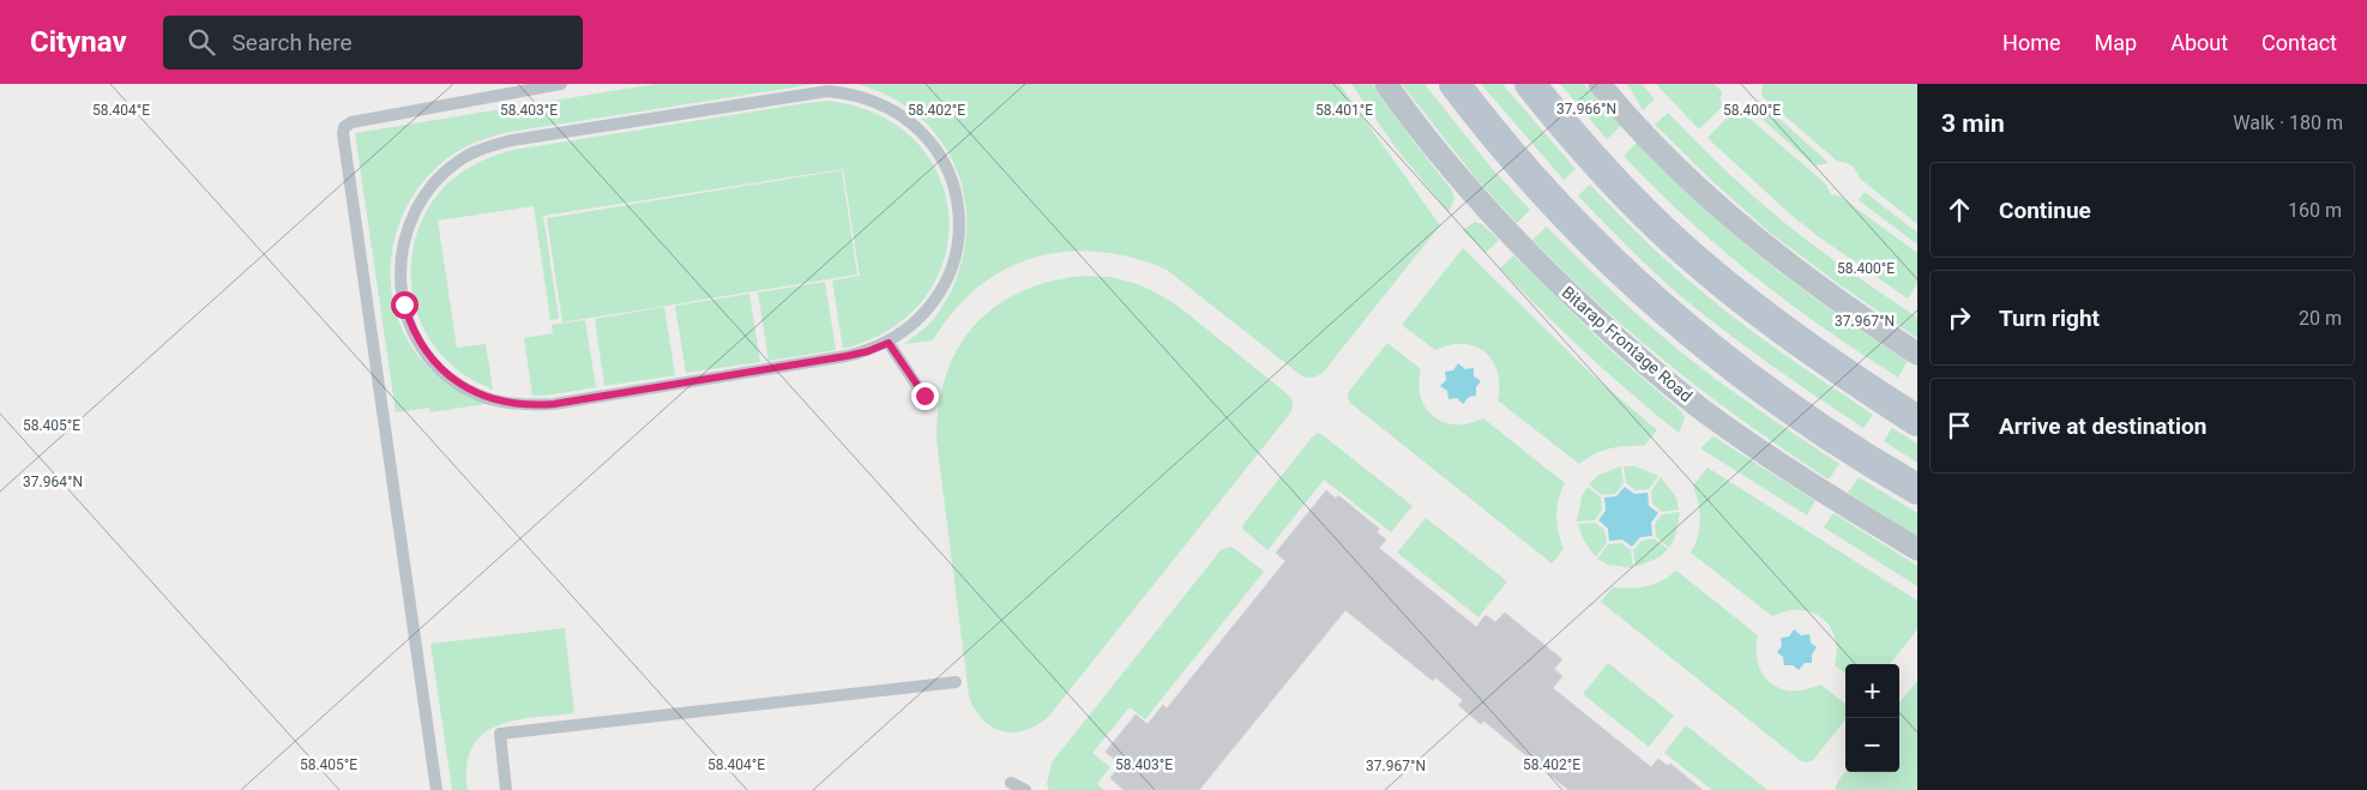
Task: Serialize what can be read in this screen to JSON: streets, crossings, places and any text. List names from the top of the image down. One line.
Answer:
{"streets":{"street":["Bitarap Frontage Road"]},"page":{"header":"Citynav","search":"Search here","nav":["Home","Map","About","Contact"],"heading":["3 min","Walk · 180 m"],"list":[["Continue","160 m"],["Turn right","20 m"],"Arrive at destination"],"map_buttons":["+","−"]},"coordinates":["37.966°N","58.404°E","58.403°E","58.402°E","58.401°E","58.400°E","37.967°N","58.405°E","37.964°N"]}
